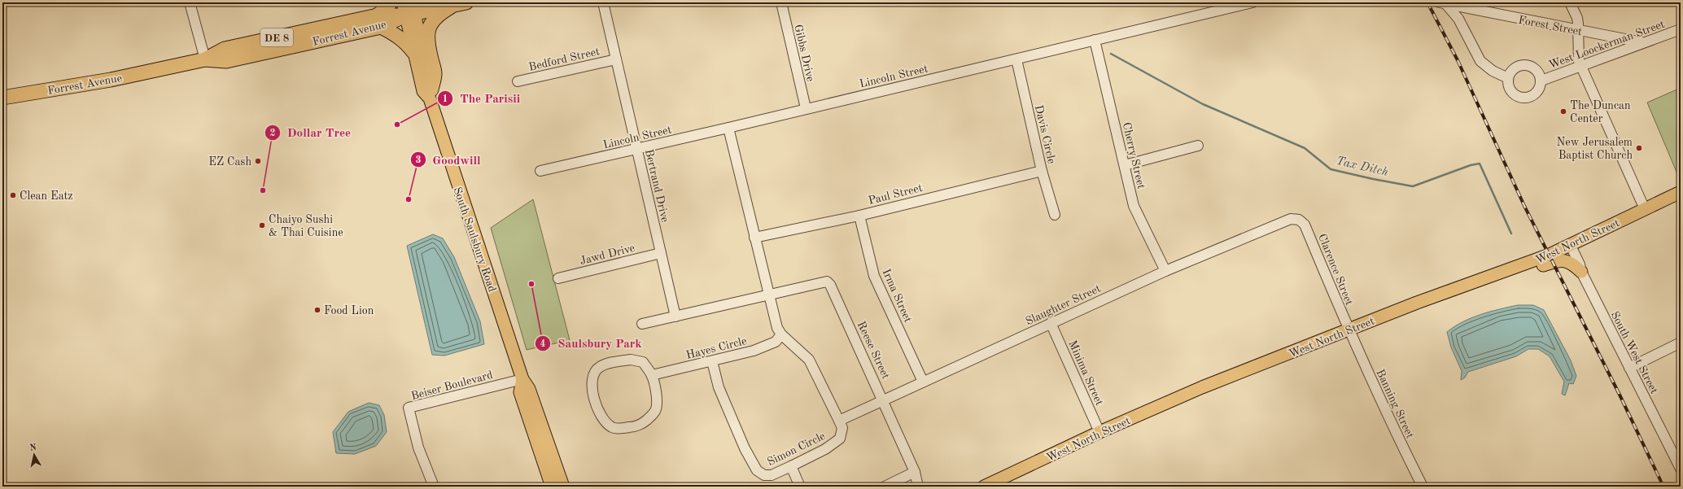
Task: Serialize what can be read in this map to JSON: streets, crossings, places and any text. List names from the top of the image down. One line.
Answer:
{"streets":{"highway":["Forrest Avenue","DE 8"],"main road":["South Saulsbury Road","West North Street"],"street":["Forest Street","West Loockerman Street","Gibbs Drive","Bedford Street","Lincoln Street","Davis Circle","Cherry Street","Bertrand Drive","Paul Street","Jawd Drive","Clarence Street","Irma Street","Slaughter Street","Hayes Circle","Reese Street","South West Street","Minima Street","Beiser Boulevard","Banning Street","Simon Circle"]},"crossings":[["Forest Street","West Loockerman Street"],["Forrest Avenue","DE 8"],["Forrest Avenue","South Saulsbury Road"],["DE 8","South Saulsbury Road"],["Gibbs Drive","Lincoln Street"],["Bedford Street","Bertrand Drive"],["Lincoln Street","Davis Circle"],["Lincoln Street","Cherry Street"],["Lincoln Street","Bertrand Drive"],["Davis Circle","Paul Street"],["Cherry Street","Slaughter Street"],["Bertrand Drive","Jawd Drive"],["Bertrand Drive","Reese Street"],["Paul Street","Irma Street"],["South Saulsbury Road","Beiser Boulevard"],["West North Street","Clarence Street"],["West North Street","South West Street"],["West North Street","Minima Street"],["West North Street","Banning Street"],["Clarence Street","Slaughter Street"],["Clarence Street","Banning Street"],["Irma Street","Slaughter Street"],["Slaughter Street","Reese Street"],["Slaughter Street","Minima Street"],["Slaughter Street","Simon Circle"],["Hayes Circle","Simon Circle"]],"water":["Tax Ditch"],"places":["The Duncan Center","The Parisii","New Jerusalem Baptist Church","EZ Cash","Dollar Tree","Clean Eatz","Goodwill","Chaiyo Sushi & Thai Cuisine","Saulsbury Park","Food Lion"],"north":"top"}
